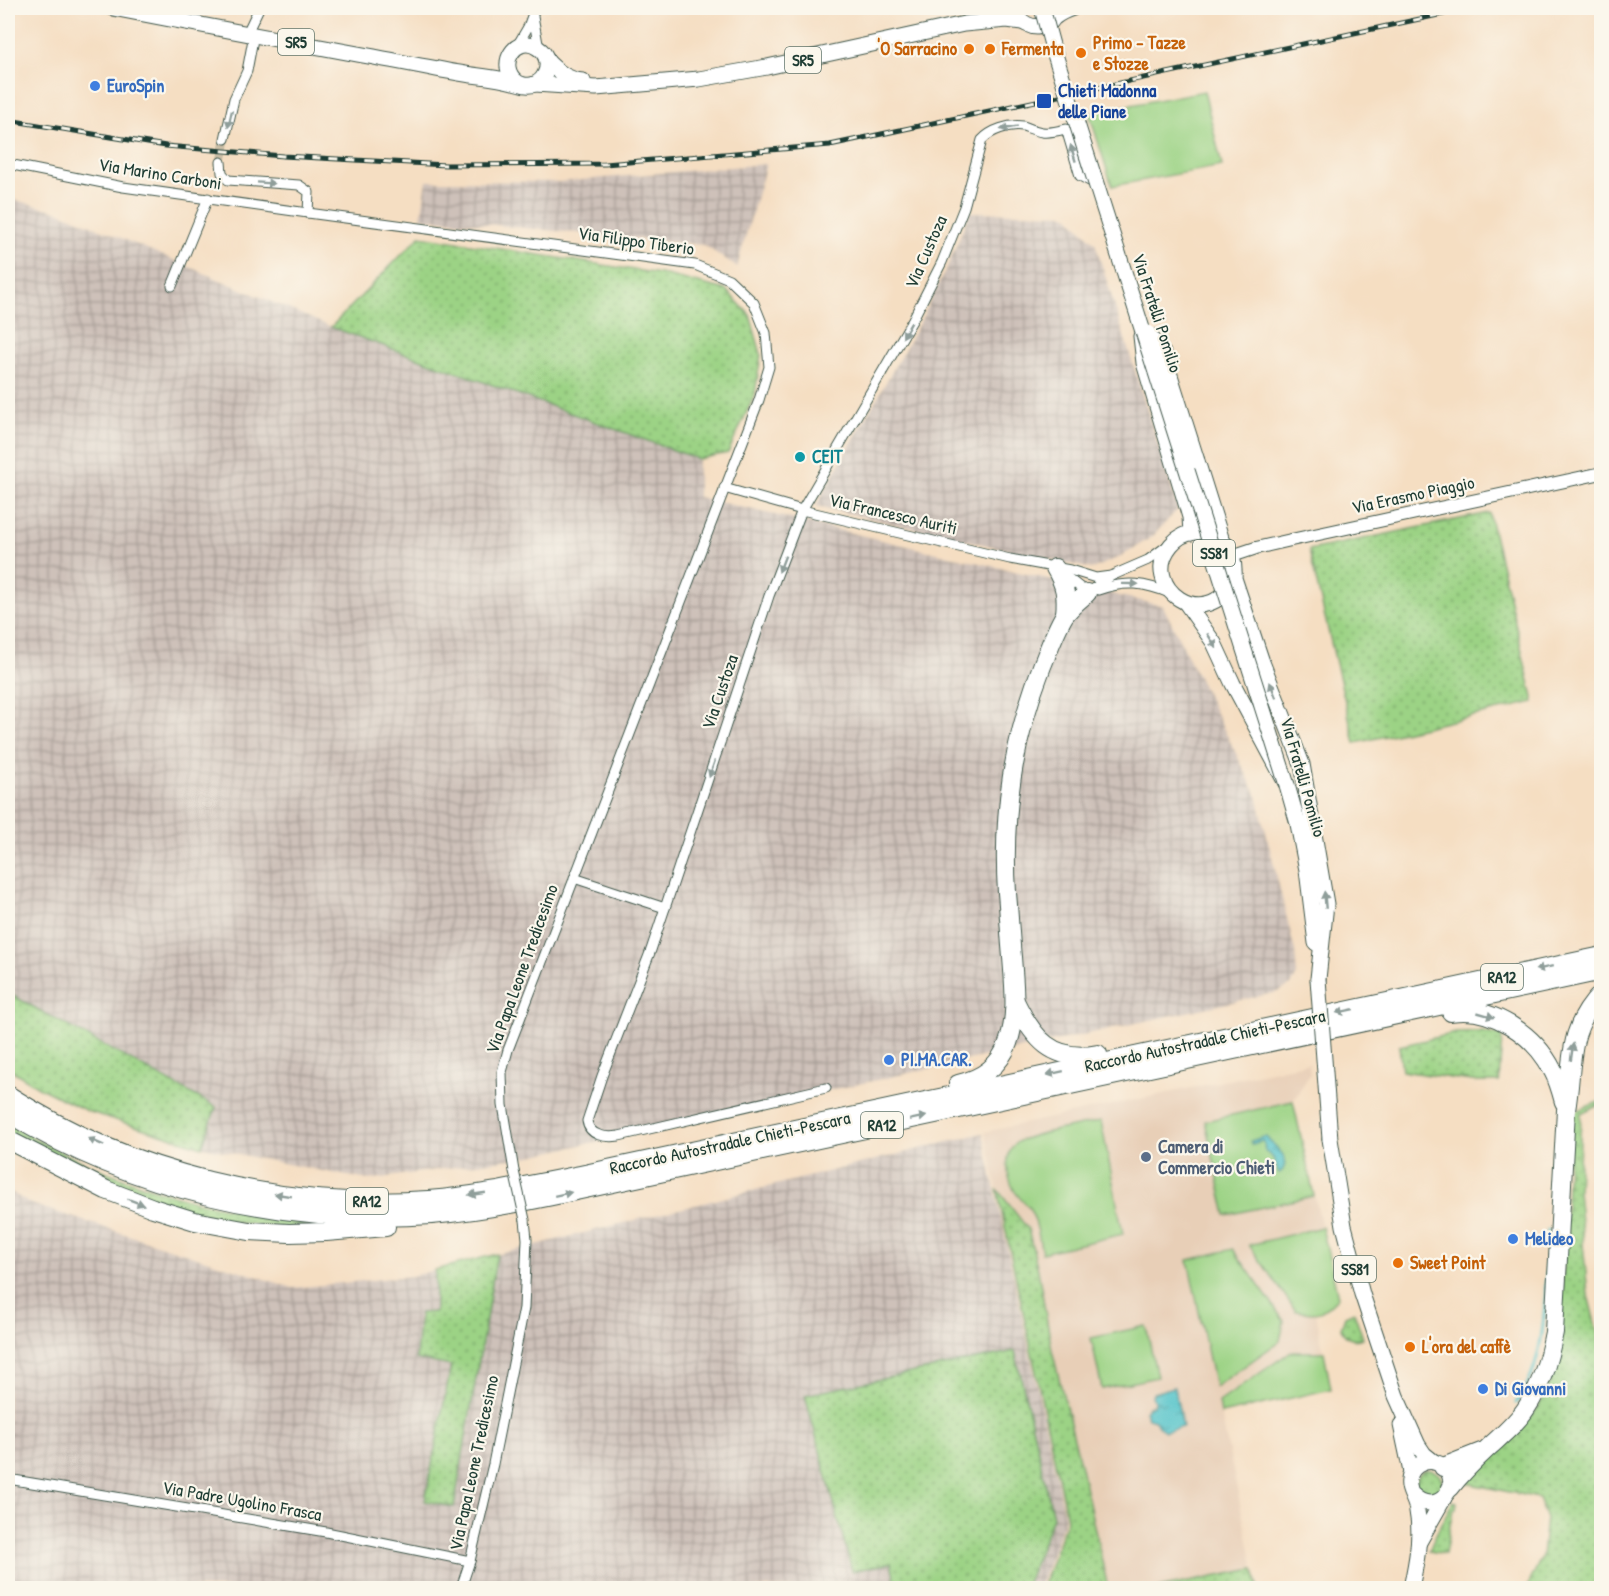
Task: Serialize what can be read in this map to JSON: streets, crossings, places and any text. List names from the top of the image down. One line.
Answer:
{"streets":{"highway":["RA12","Raccordo Autostradale Chieti-Pescara"],"main road":["SR5","Via Fratelli Pomilio","SS81"],"street":["Via Marino Carboni","Via Filippo Tiberio","Via Custoza","Via Erasmo Piaggio","Via Francesco Auriti","Via Papa Leone Tredicesimo","Via Padre Ugolino Frasca"]},"crossings":[["Via Marino Carboni","Via Filippo Tiberio"],["Via Filippo Tiberio","Via Francesco Auriti"],["Via Filippo Tiberio","Via Papa Leone Tredicesimo"],["Via Custoza","Via Fratelli Pomilio"],["Via Custoza","Via Francesco Auriti"],["Via Fratelli Pomilio","Via Erasmo Piaggio"],["Via Fratelli Pomilio","SS81"],["Via Francesco Auriti","Via Papa Leone Tredicesimo"],["Via Papa Leone Tredicesimo","Via Padre Ugolino Frasca"]],"one_way":["Via Custoza"],"places":{"other":["'O Sarracino","Fermenta","Primo - Tazze e Stozze","EuroSpin","CEIT","PI.MA.CAR.","Camera di Commercio Chieti","Melideo","Sweet Point","L'ora del caffè","Di Giovanni"],"transit":["Chieti Madonna delle Piane"]}}
